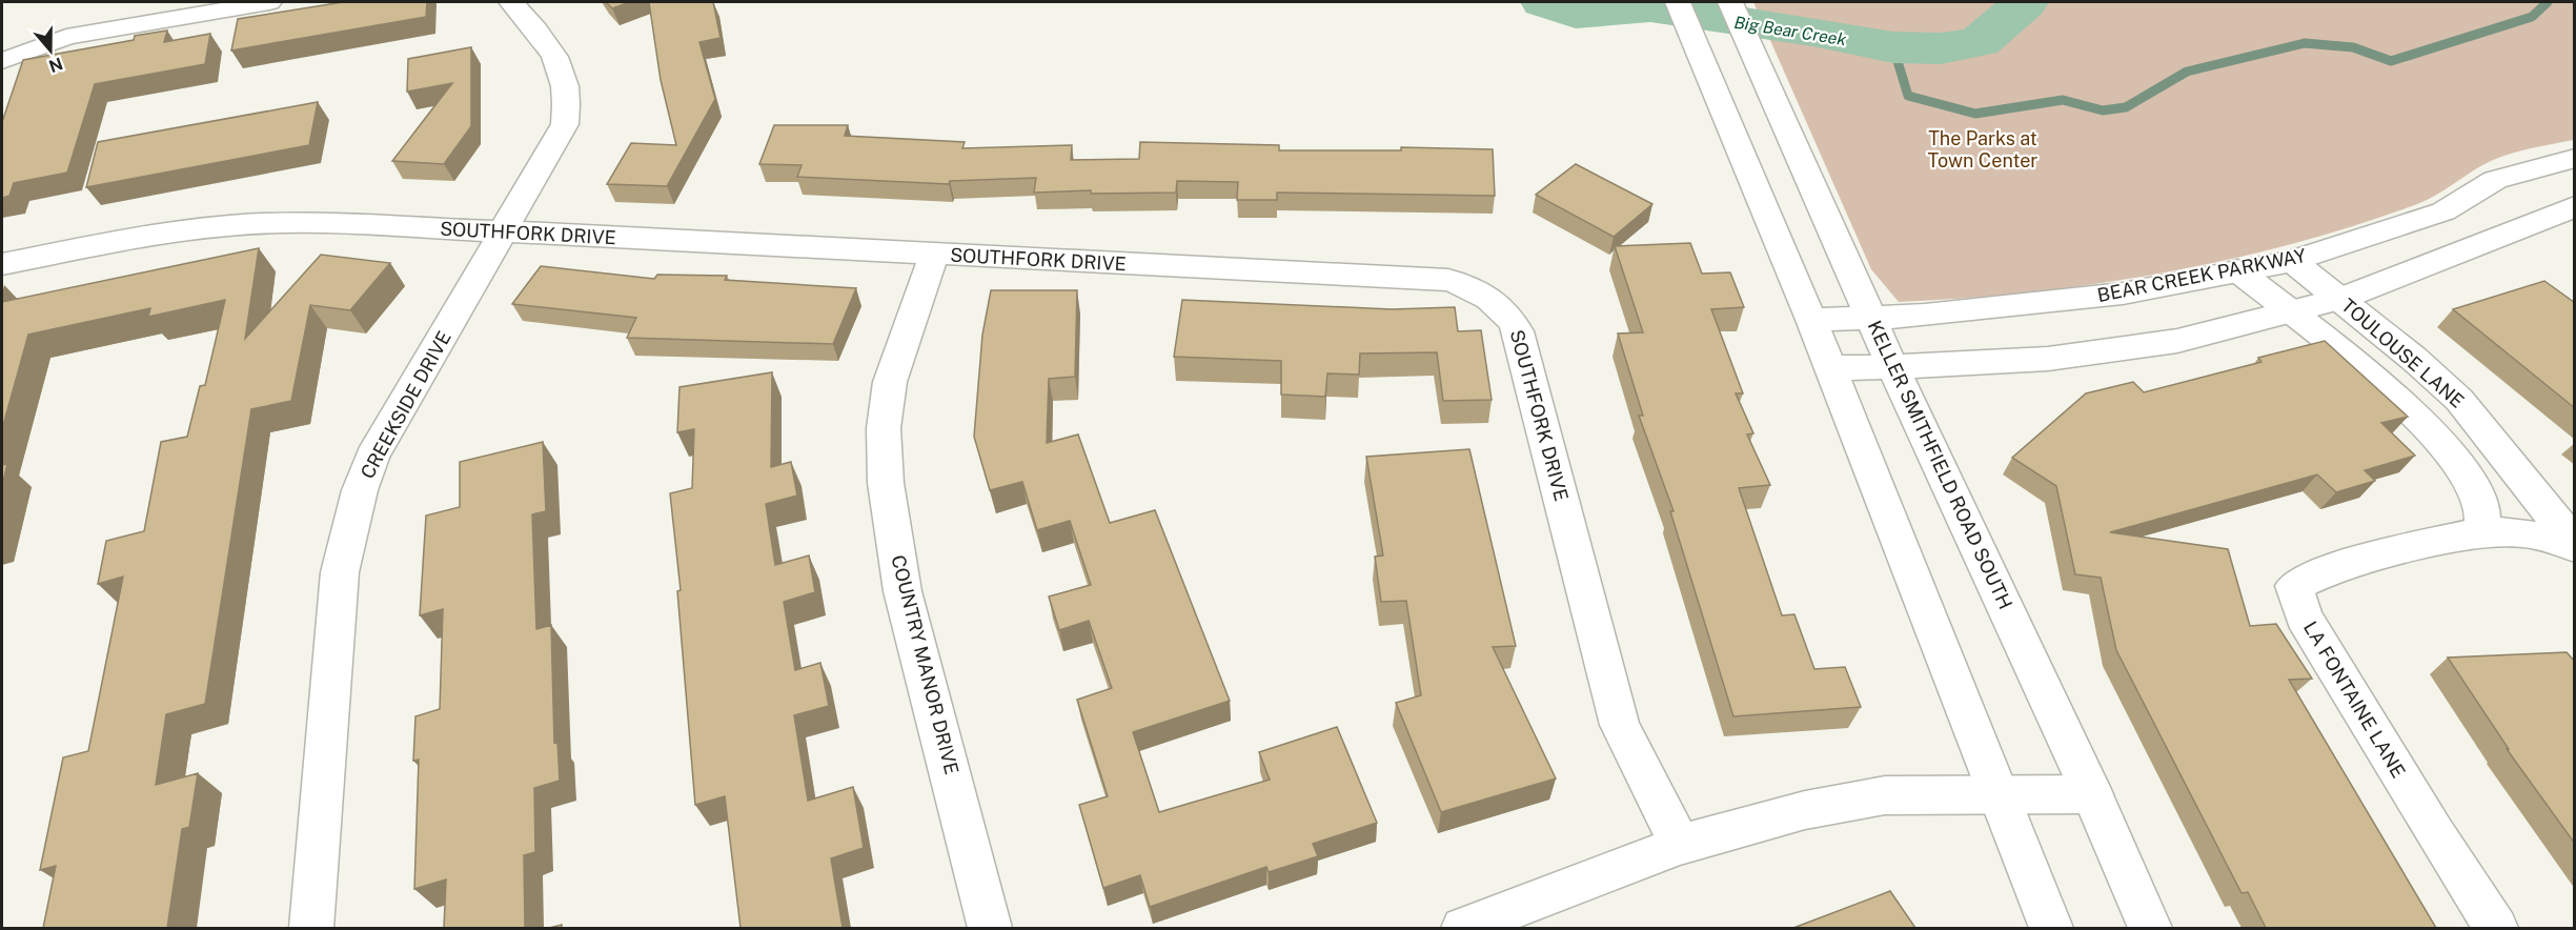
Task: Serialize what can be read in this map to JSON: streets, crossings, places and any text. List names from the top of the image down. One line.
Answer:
{"streets":{"street":["SOUTHFORK DRIVE","BEAR CREEK PARKWAY","TOULOUSE LANE","CREEKSIDE DRIVE","KELLER SMITHFIELD ROAD SOUTH","COUNTRY MANOR DRIVE","LA FONTAINE LANE"]},"crossings":[["SOUTHFORK DRIVE","CREEKSIDE DRIVE"],["SOUTHFORK DRIVE","COUNTRY MANOR DRIVE"],["BEAR CREEK PARKWAY","TOULOUSE LANE"],["BEAR CREEK PARKWAY","KELLER SMITHFIELD ROAD SOUTH"],["TOULOUSE LANE","LA FONTAINE LANE"]],"water":["Big Bear Creek"],"parks":["The Parks at Town Center"],"north":"bottom"}
